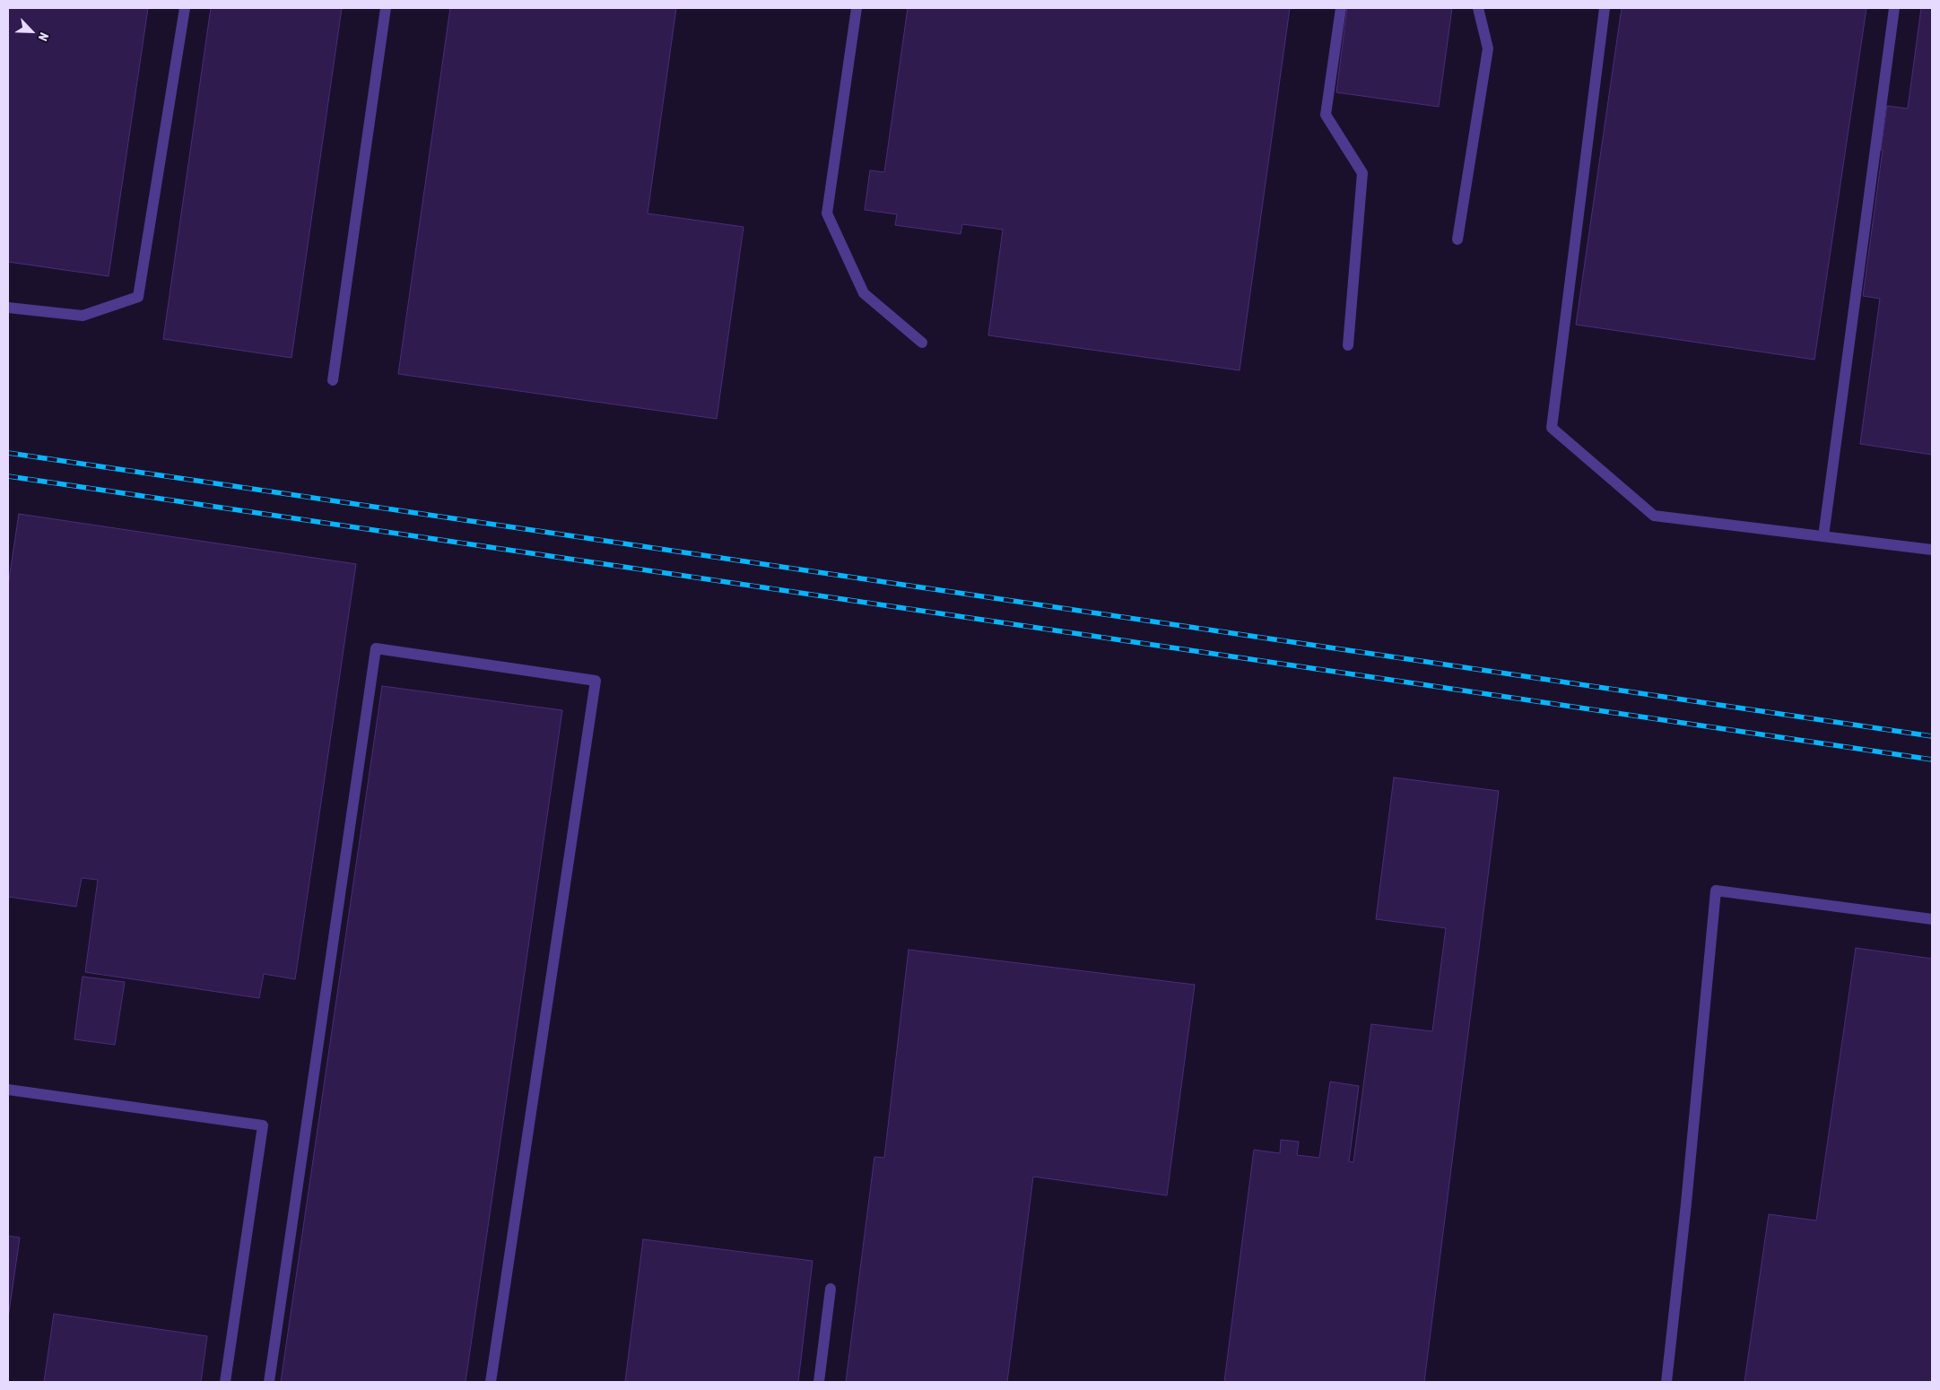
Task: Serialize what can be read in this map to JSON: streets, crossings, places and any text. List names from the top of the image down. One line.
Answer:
{"north":"bottom right"}
